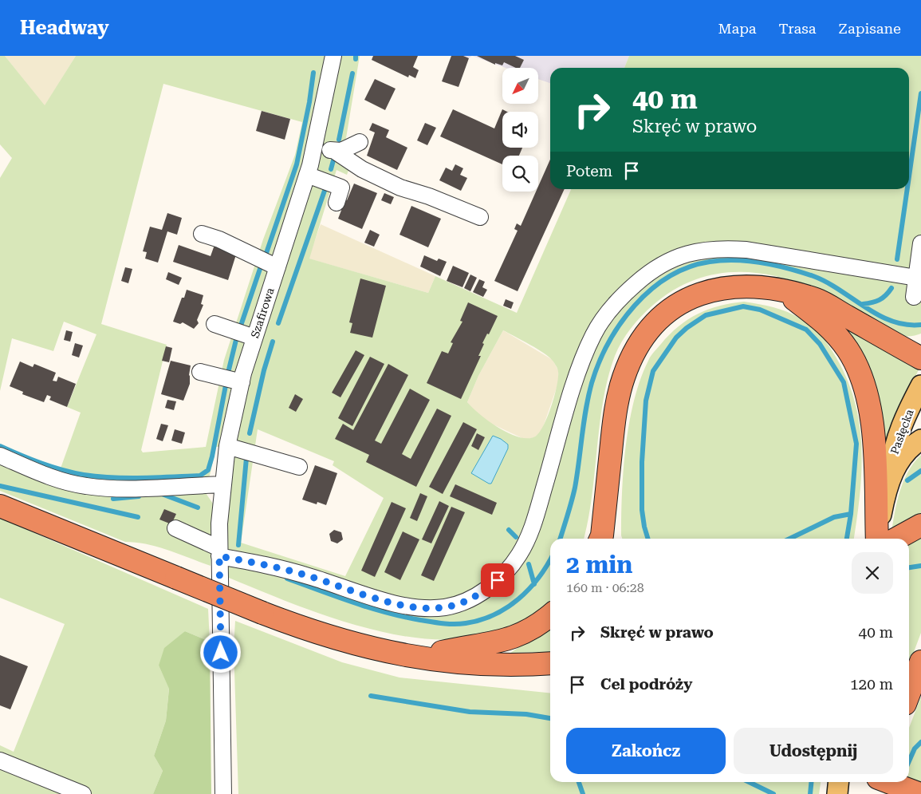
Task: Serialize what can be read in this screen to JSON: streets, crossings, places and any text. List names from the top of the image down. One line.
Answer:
{"streets":{"main road":["Pasłęcka"],"street":["Szafirowa"]},"north":"bottom left","page":{"header":"Headway","nav":["Mapa","Trasa","Zapisane"],"turn":["40 m","Skręć w prawo"],"then":"Potem","heading":["2 min","160 m · 06:28"],"list":[{"name":"Skręć w prawo","value":"40 m"},{"name":"Cel podróży","value":"120 m"}],"buttons":["Zakończ","Udostępnij"]}}
